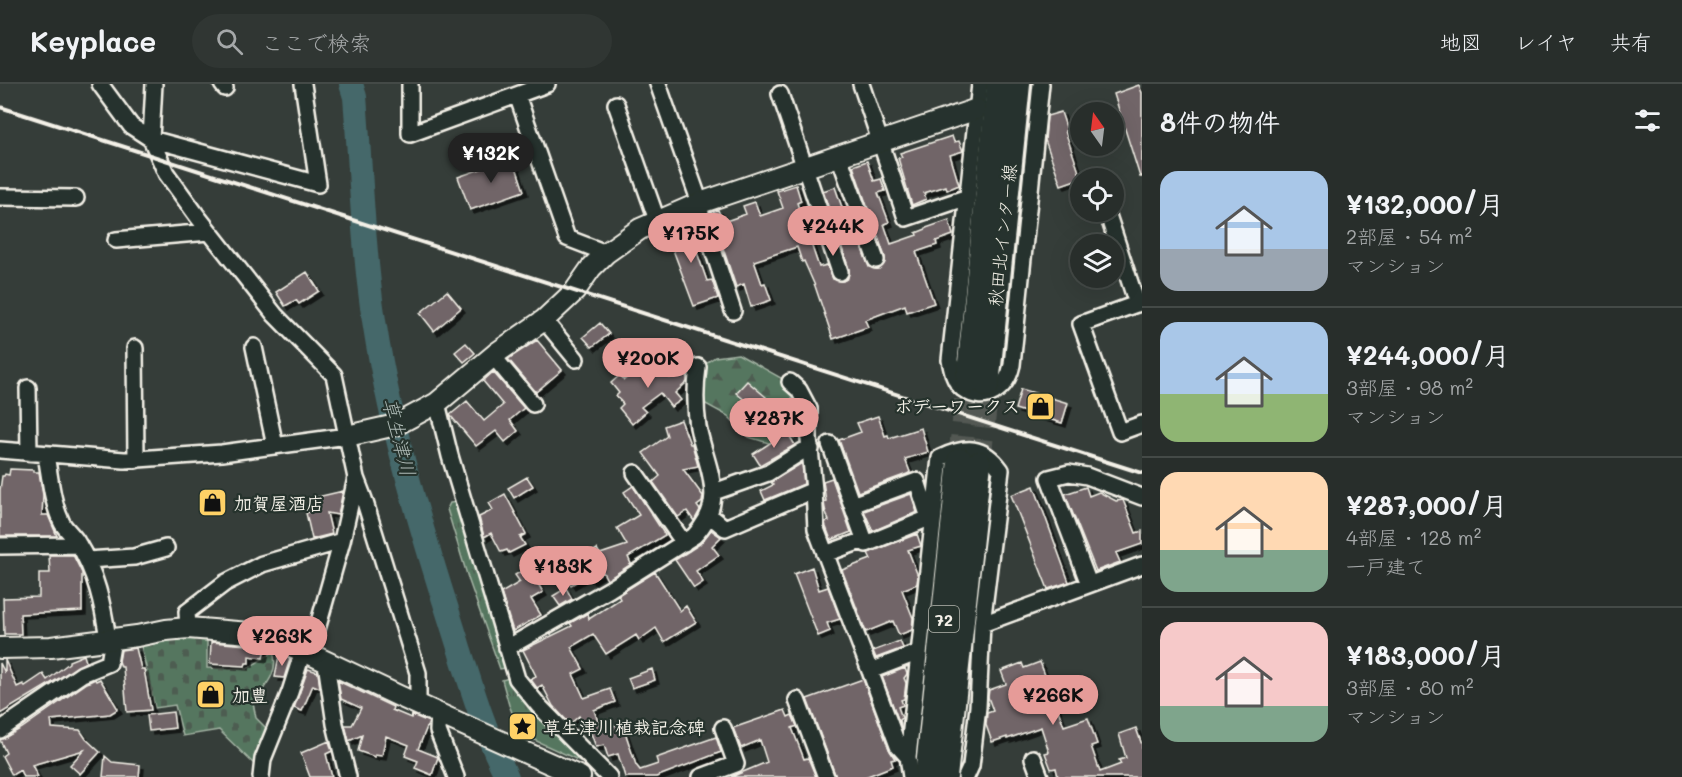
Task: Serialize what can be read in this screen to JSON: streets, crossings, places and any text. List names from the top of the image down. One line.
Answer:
{"streets":{"main road":["秋田北インター線","72"]},"water":["草生津川"],"places":{"shop":["ボデーワークス","加賀屋酒店","加豊"],"place":["草生津川植栽記念碑"]},"north":"top","page":{"header":"Keyplace","search":"ここで検索","nav":["地図","レイヤ","共有"],"heading":"8件の物件","price":["¥132K","¥244K","¥175K","¥200K","¥287K","¥183K","¥263K","¥266K"],"list":[{"name":"¥132,000/月","note":"2部屋 · 54 m² · マンション"},{"name":"¥244,000/月","note":"3部屋 · 98 m² · マンション"},{"name":"¥287,000/月","note":"4部屋 · 128 m² · 一戸建て"},{"name":"¥183,000/月","note":"3部屋 · 80 m² · マンション"}]}}
